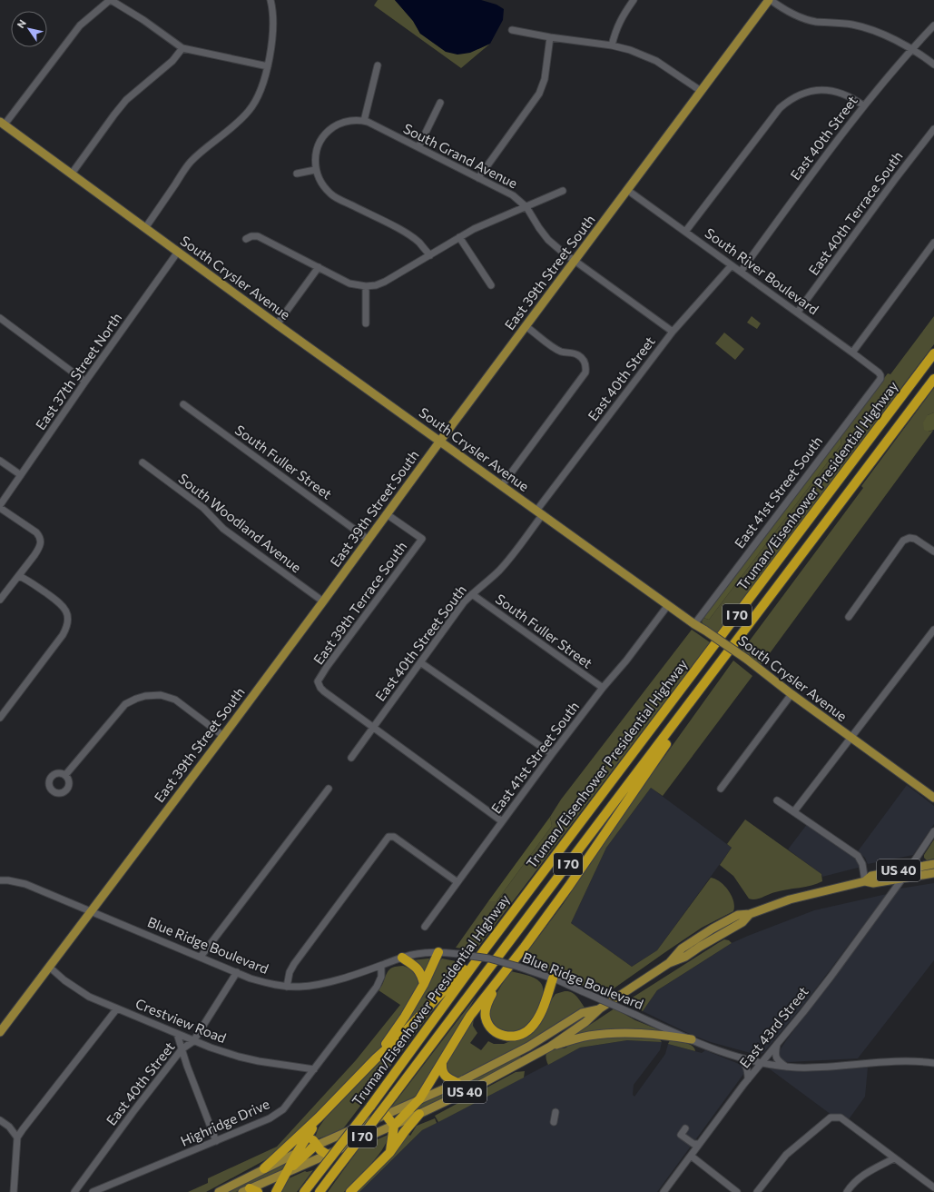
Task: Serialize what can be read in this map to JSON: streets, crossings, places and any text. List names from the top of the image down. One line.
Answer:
{"streets":{"highway":["Truman/Eisenhower Presidential Highway","I 70"],"main road":["East 39th Street South","South Crysler Avenue","US 40"],"street":["East 40th Street","South Grand Avenue","East 40th Terrace South","South River Boulevard","East 37th Street North","South Fuller Street","East 41st Street South","South Woodland Avenue","East 39th Terrace South","East 40th Street South","Blue Ridge Boulevard","Crestview Road","East 43rd Street","Highridge Drive"]},"crossings":[["East 40th Street","South Grand Avenue"],["East 40th Street","South River Boulevard"],["East 40th Street","South Crysler Avenue"],["East 40th Street","East 40th Street South"],["East 40th Street","Blue Ridge Boulevard"],["East 40th Street","Crestview Road"],["South Grand Avenue","East 39th Street South"],["East 40th Terrace South","South River Boulevard"],["South River Boulevard","East 39th Street South"],["South River Boulevard","East 41st Street South"],["East 39th Street South","South Crysler Avenue"],["East 39th Street South","South Fuller Street"],["East 39th Street South","South Woodland Avenue"],["East 39th Street South","East 39th Terrace South"],["East 39th Street South","Blue Ridge Boulevard"],["East 39th Street South","Crestview Road"],["South Crysler Avenue","East 37th Street North"],["South Crysler Avenue","East 41st Street South"],["South Crysler Avenue","East 40th Street South"],["South Fuller Street","East 41st Street South"],["South Fuller Street","East 40th Street South"],["East 39th Terrace South","East 40th Street South"],["US 40","East 43rd Street"],["Blue Ridge Boulevard","East 43rd Street"],["Blue Ridge Boulevard","Highridge Drive"],["Crestview Road","Highridge Drive"]],"north":"top left"}
